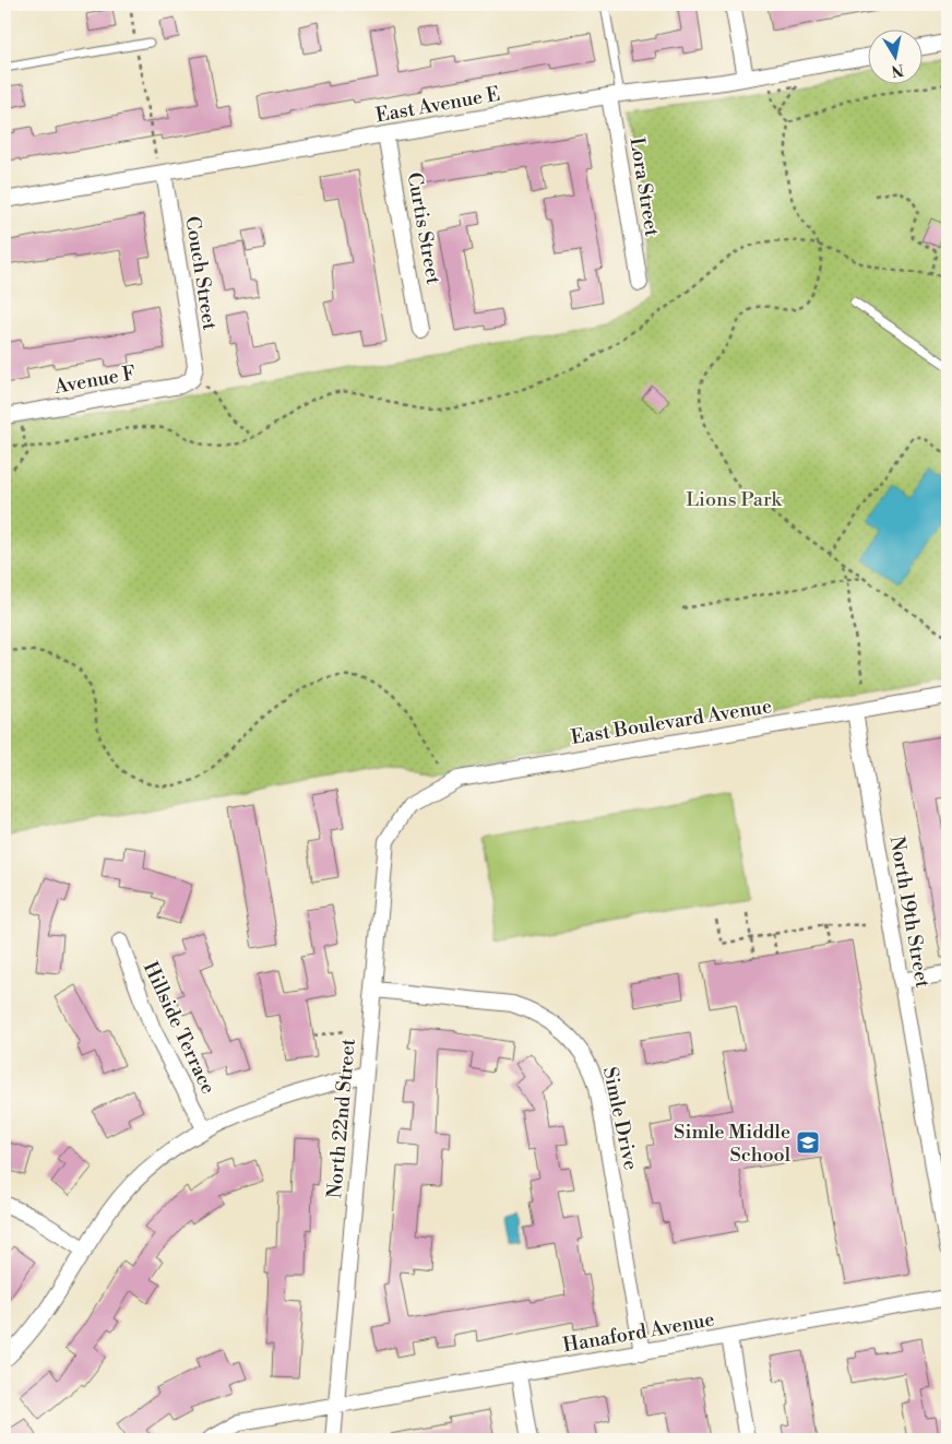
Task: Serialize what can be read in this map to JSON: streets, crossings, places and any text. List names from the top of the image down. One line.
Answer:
{"streets":{"street":["East Avenue E","Lora Street","Curtis Street","Couch Street","Avenue F","East Boulevard Avenue","North 19th Street","Hillside Terrace","North 22nd Street","Simle Drive","Hanaford Avenue"]},"crossings":[["East Avenue E","Lora Street"],["East Avenue E","Curtis Street"],["East Avenue E","Couch Street"],["Couch Street","Avenue F"],["East Boulevard Avenue","North 19th Street"],["East Boulevard Avenue","North 22nd Street"],["North 22nd Street","Simle Drive"],["North 22nd Street","Hanaford Avenue"],["Simle Drive","Hanaford Avenue"]],"parks":["Lions Park"],"places":{"school or university":["Simle Middle School"]},"north":"bottom"}
